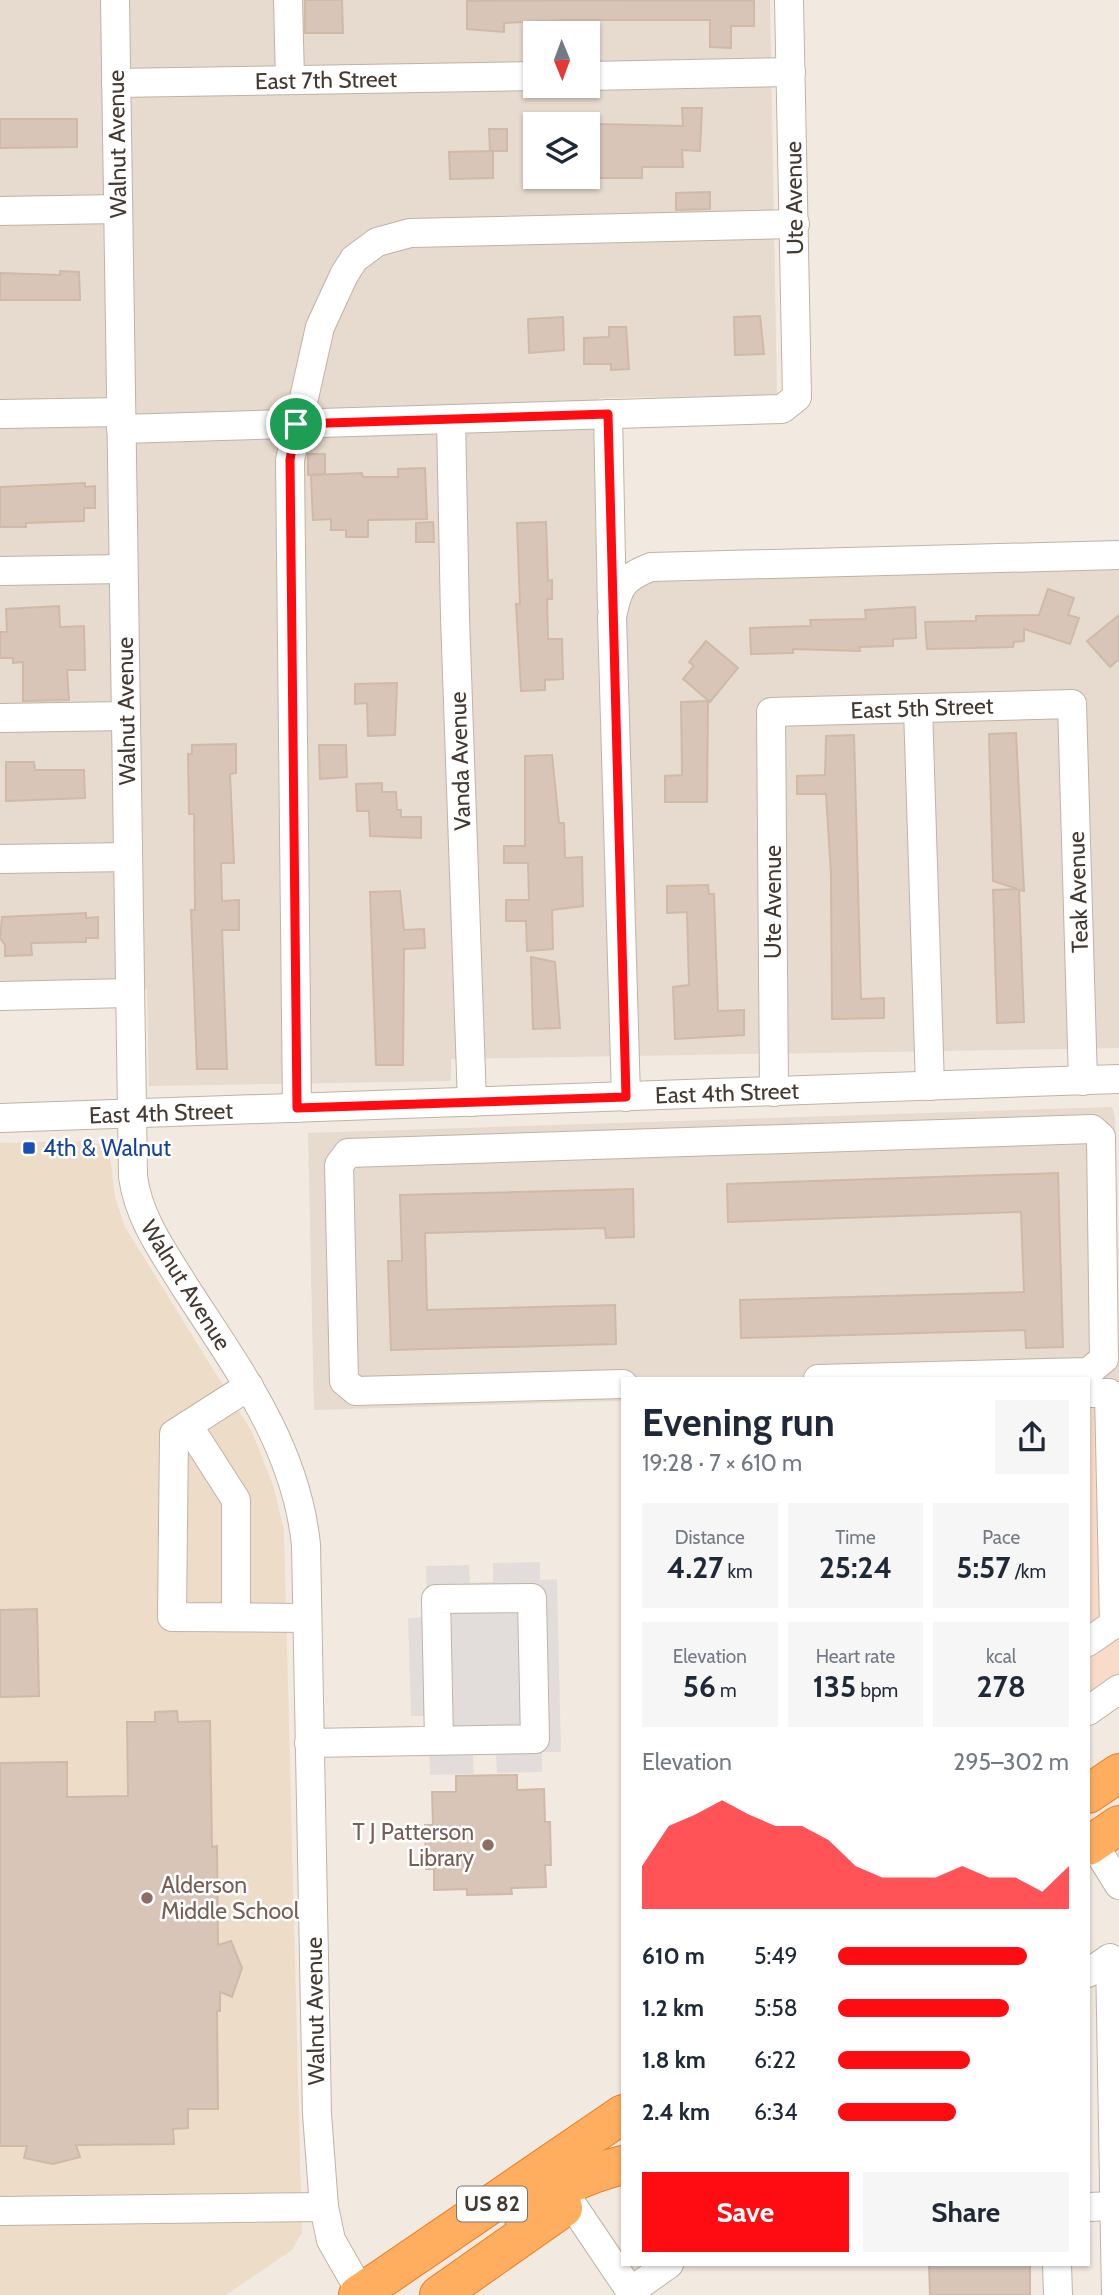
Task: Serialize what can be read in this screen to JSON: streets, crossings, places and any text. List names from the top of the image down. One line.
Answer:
{"streets":{"highway":["US 82"],"street":["East 7th Street","Walnut Avenue","Ute Avenue","East 5th Street","Vanda Avenue","Teak Avenue","East 4th Street"]},"crossings":[["East 7th Street","Walnut Avenue"],["Walnut Avenue","East 4th Street"],["Walnut Avenue","US 82"],["Ute Avenue","East 5th Street"],["Ute Avenue","East 4th Street"],["East 5th Street","Teak Avenue"],["Vanda Avenue","East 4th Street"],["Teak Avenue","East 4th Street"]],"places":{"transit":["4th & Walnut"],"other":["T J Patterson Library","Alderson Middle School"]},"north":"bottom","page":{"heading":["Evening run","19:28 · 7 × 610 m"],"stats":[["Distance","4.27 km"],["Time","25:24"],["Pace","5:57 /km"],["Elevation","56 m"],["Heart rate","135 bpm"],["kcal","278"]],"chart":["Elevation","295–302 m"],"list":[{"name":"610 m","note":"5:49"},{"name":"1.2 km","note":"5:58"},{"name":"1.8 km","note":"6:22"},{"name":"2.4 km","note":"6:34"}],"buttons":["Save","Share"]}}
